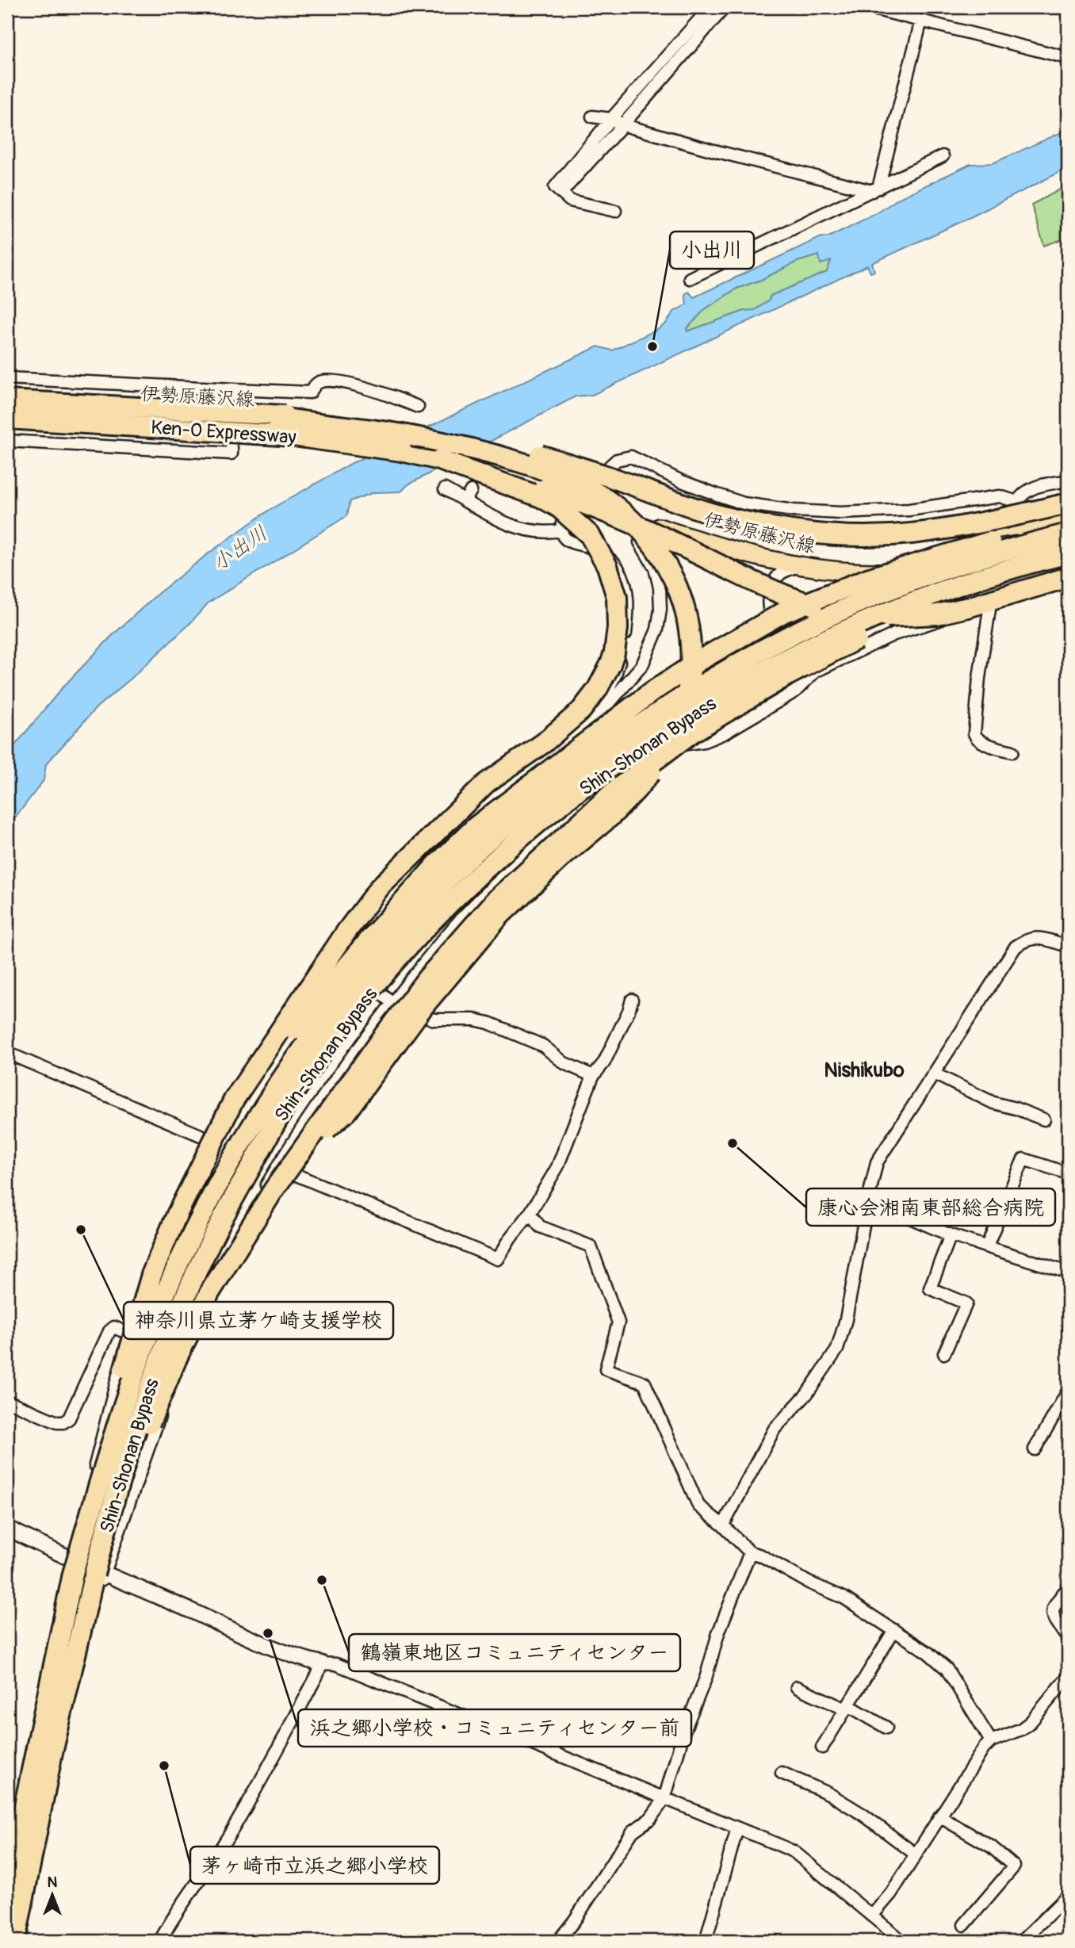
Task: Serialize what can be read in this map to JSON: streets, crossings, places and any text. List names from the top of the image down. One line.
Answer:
{"streets":{"highway":["Ken-O Expressway","Shin-Shonan Bypass"],"main road":["伊勢原藤沢線"]},"crossings":[["伊勢原藤沢線","Ken-O Expressway"],["伊勢原藤沢線","Shin-Shonan Bypass"]],"districts":["Nishikubo"],"water":["小出川"],"places":["小出川","康心会湘南東部総合病院","神奈川県立茅ケ崎支援学校","鶴嶺東地区コミュニティセンター","浜之郷小学校・コミュニティセンター前","茅ヶ崎市立浜之郷小学校"],"north":"top"}
